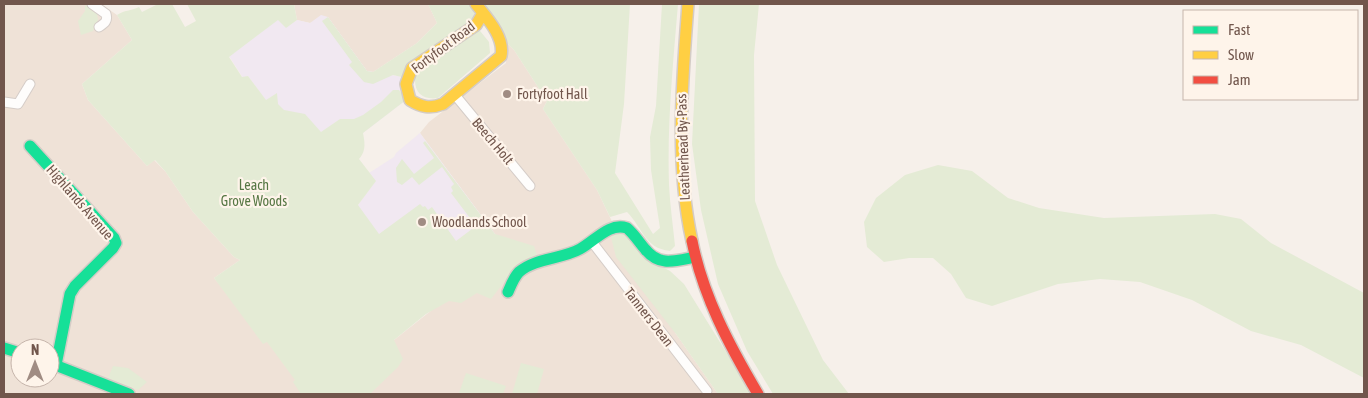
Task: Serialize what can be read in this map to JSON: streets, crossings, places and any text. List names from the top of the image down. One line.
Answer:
{"streets":{"main road":["Fortyfoot Road","Leatherhead By-Pass","Highlands Avenue"],"street":["Beech Holt","Tanners Dean"]},"crossings":[["Fortyfoot Road","Beech Holt"]],"parks":["Leach Grove Woods"],"places":["Fortyfoot Hall","Woodlands School"],"legend":["Fast","Slow","Jam"],"north":"top"}
